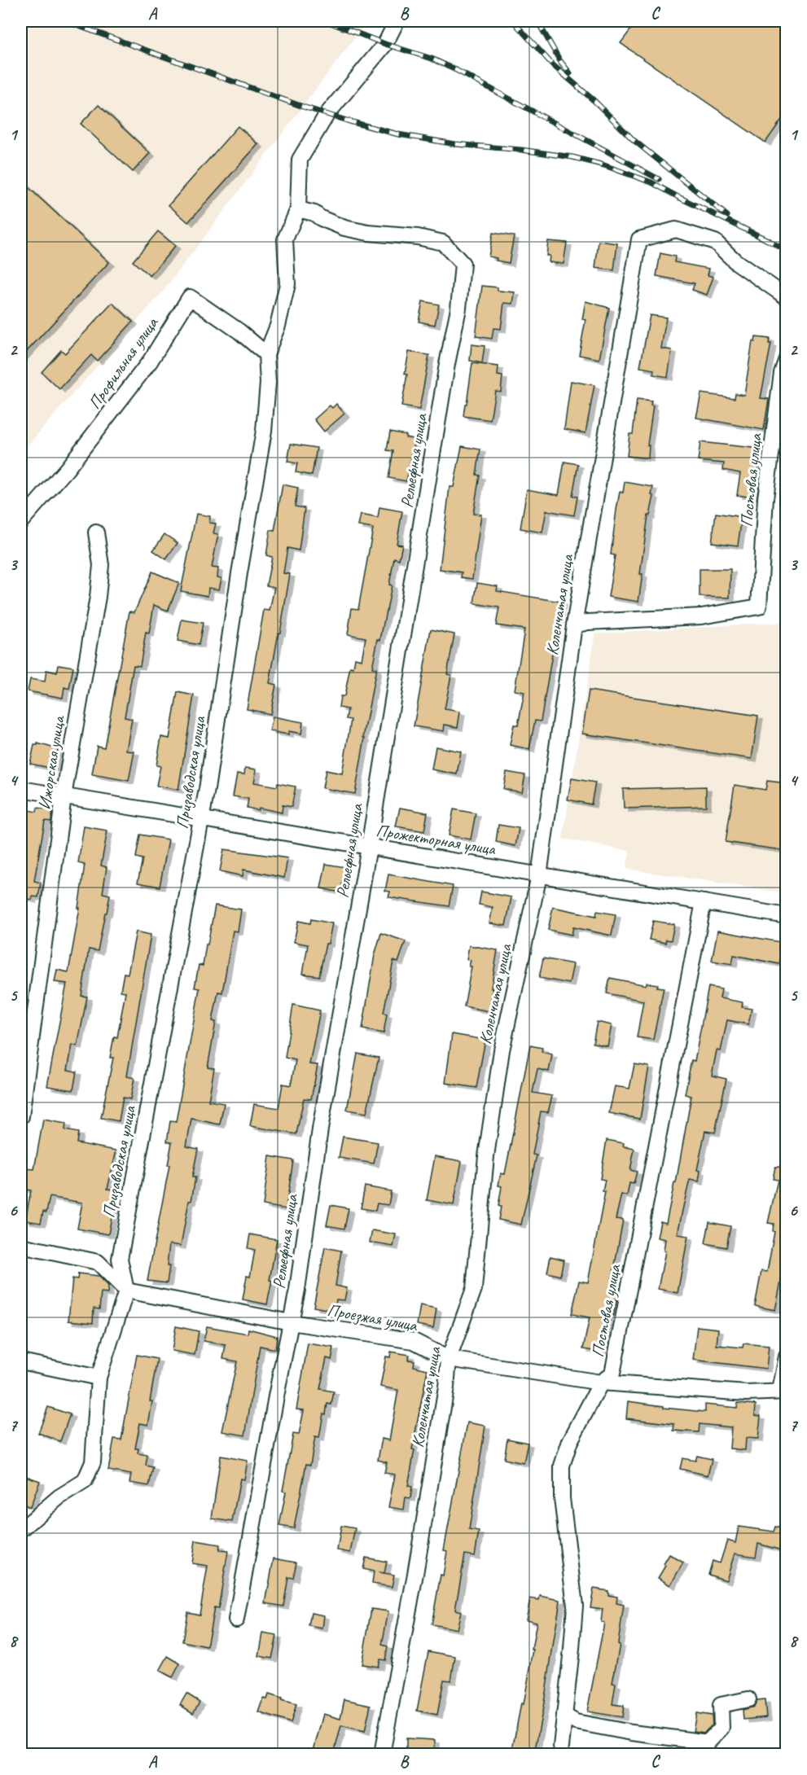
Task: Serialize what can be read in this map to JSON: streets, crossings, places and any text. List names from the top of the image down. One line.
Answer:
{"streets":{"street":["Профильная улица","Рельефная улица","Постовая улица","Коленчатая улица","Ижорская улица","Призаводская улица","Прожекторная улица","Проезжая улица"]},"crossings":[["Профильная улица","Призаводская улица"],["Рельефная улица","Призаводская улица"],["Рельефная улица","Прожекторная улица"],["Рельефная улица","Проезжая улица"],["Постовая улица","Коленчатая улица"],["Постовая улица","Прожекторная улица"],["Постовая улица","Проезжая улица"],["Коленчатая улица","Прожекторная улица"],["Коленчатая улица","Проезжая улица"],["Ижорская улица","Прожекторная улица"],["Призаводская улица","Прожекторная улица"],["Призаводская улица","Проезжая улица"]],"grid":{"columns":["A","B","C"],"rows":["1","2","3","4","5","6","7","8"]}}
